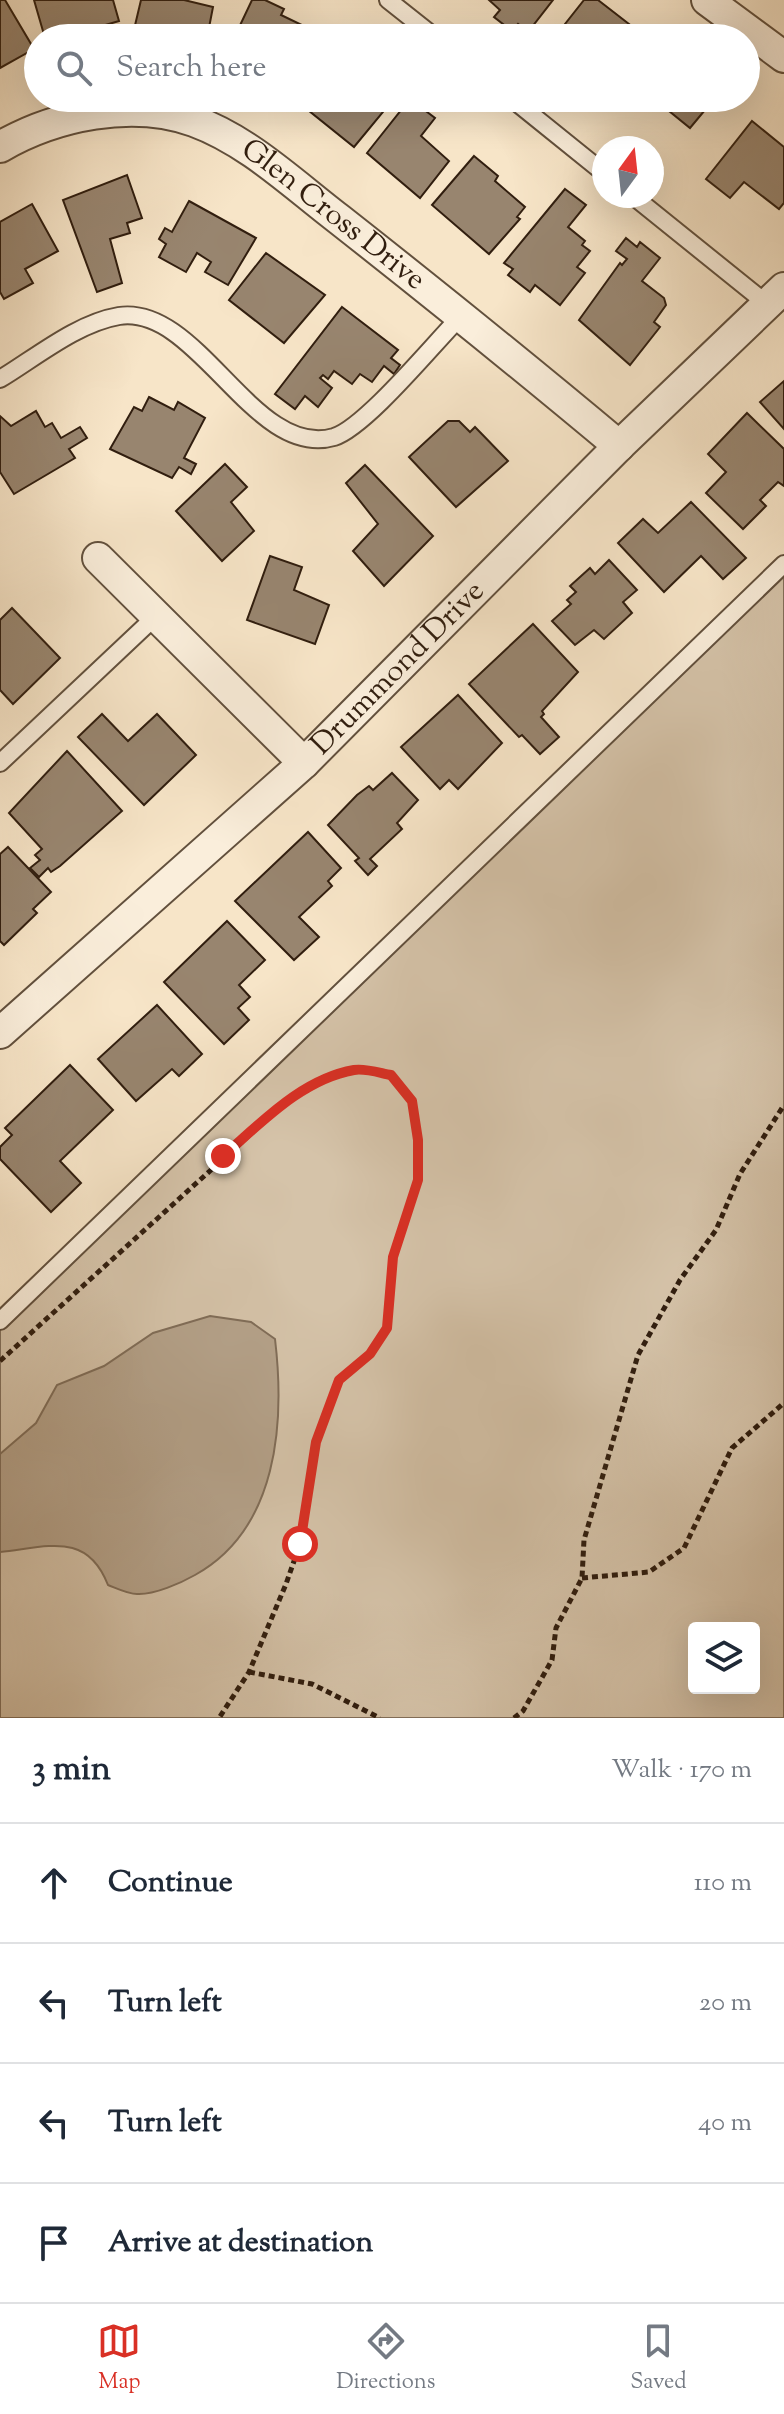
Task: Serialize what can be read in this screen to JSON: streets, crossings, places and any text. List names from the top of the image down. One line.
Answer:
{"streets":{"street":["Glen Cross Drive","Drummond Drive"]},"crossings":[["Glen Cross Drive","Drummond Drive"]],"north":"top","page":{"search":"Search here","heading":["3 min","Walk · 170 m"],"list":[["Continue","110 m"],["Turn left","20 m"],["Turn left","40 m"],"Arrive at destination"],"nav":["Map","Directions","Saved"]}}
